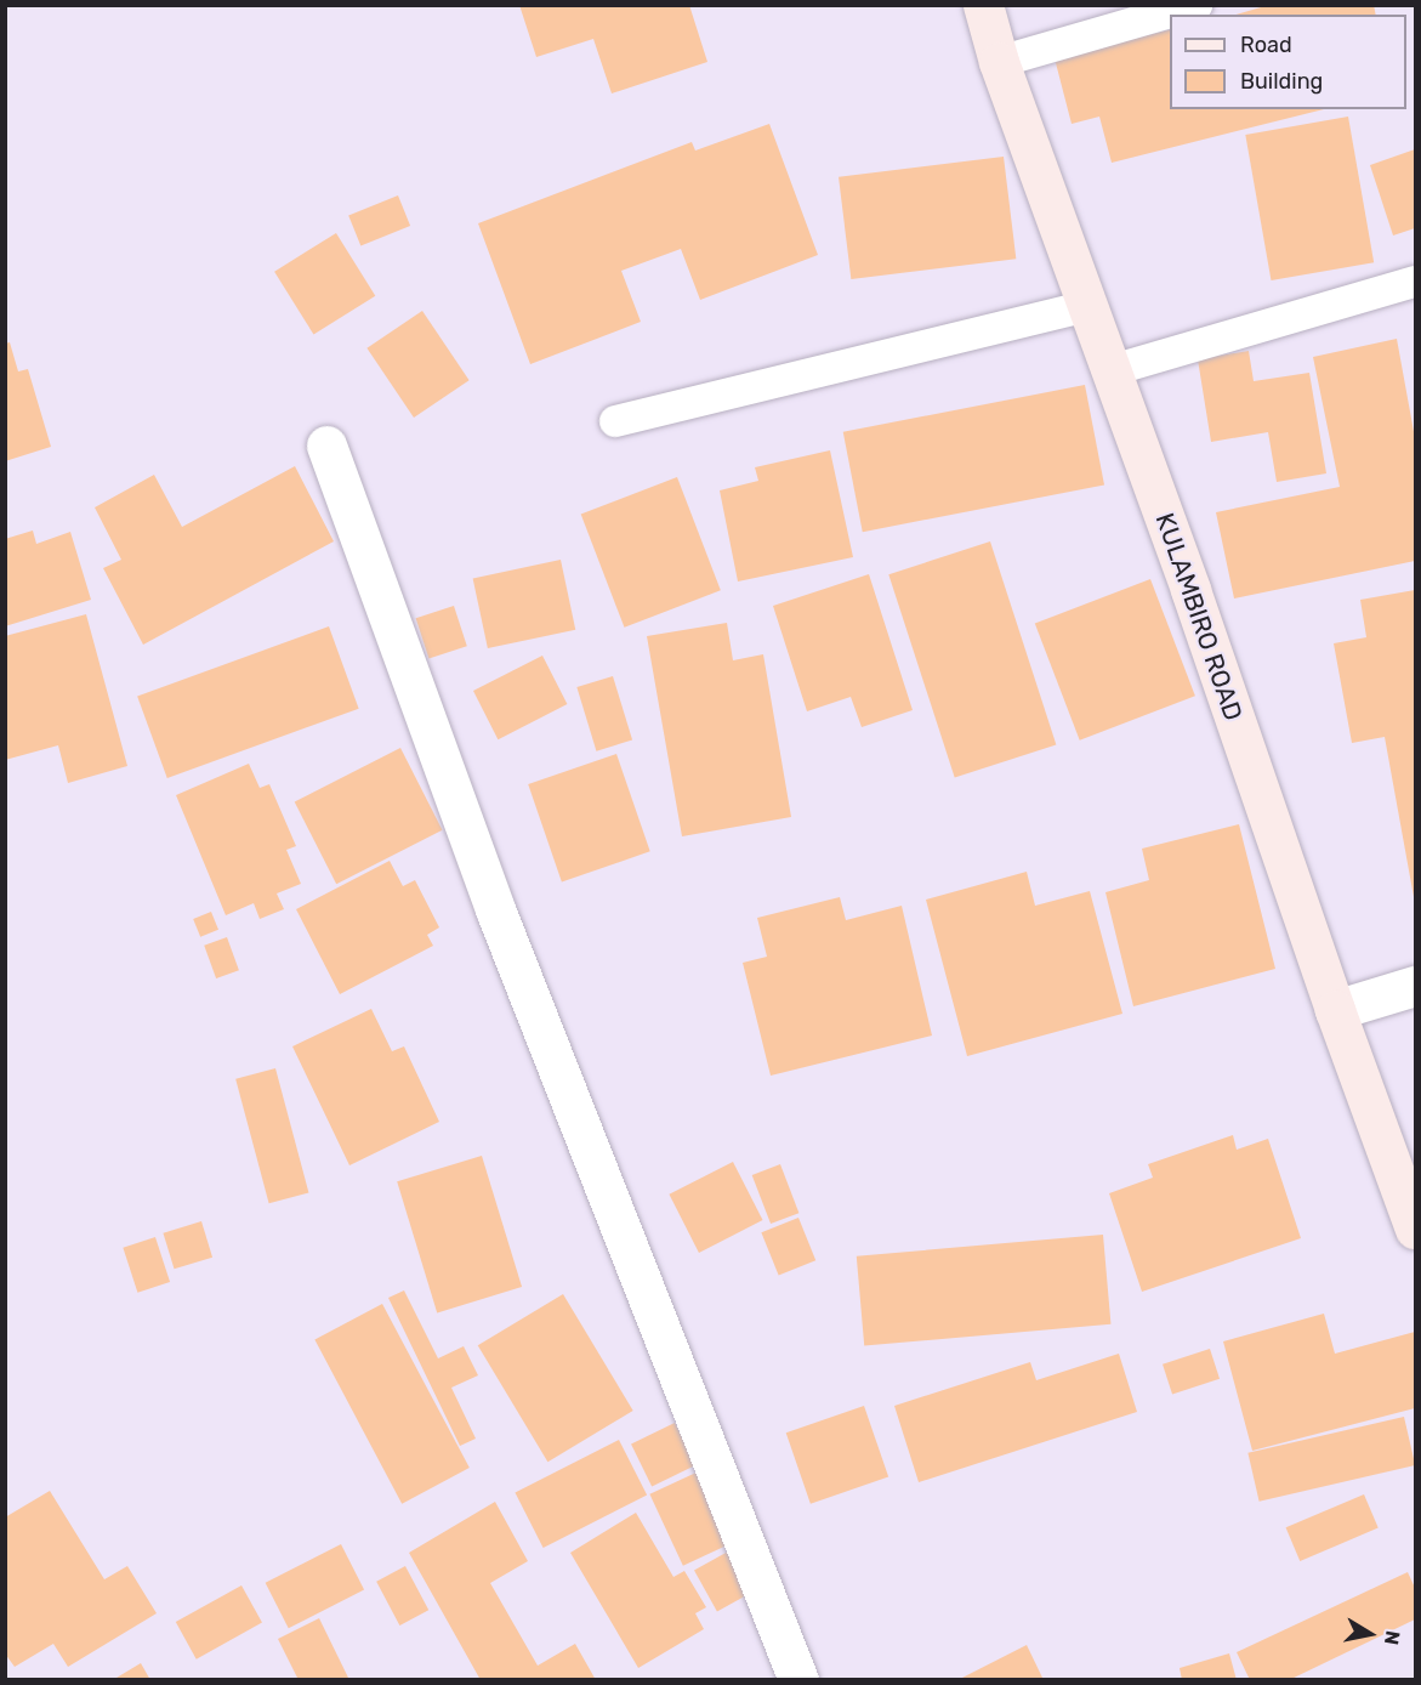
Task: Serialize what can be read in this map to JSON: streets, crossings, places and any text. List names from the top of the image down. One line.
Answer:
{"streets":{"street":["KULAMBIRO ROAD"]},"legend":["Road","Building"],"north":"right"}
